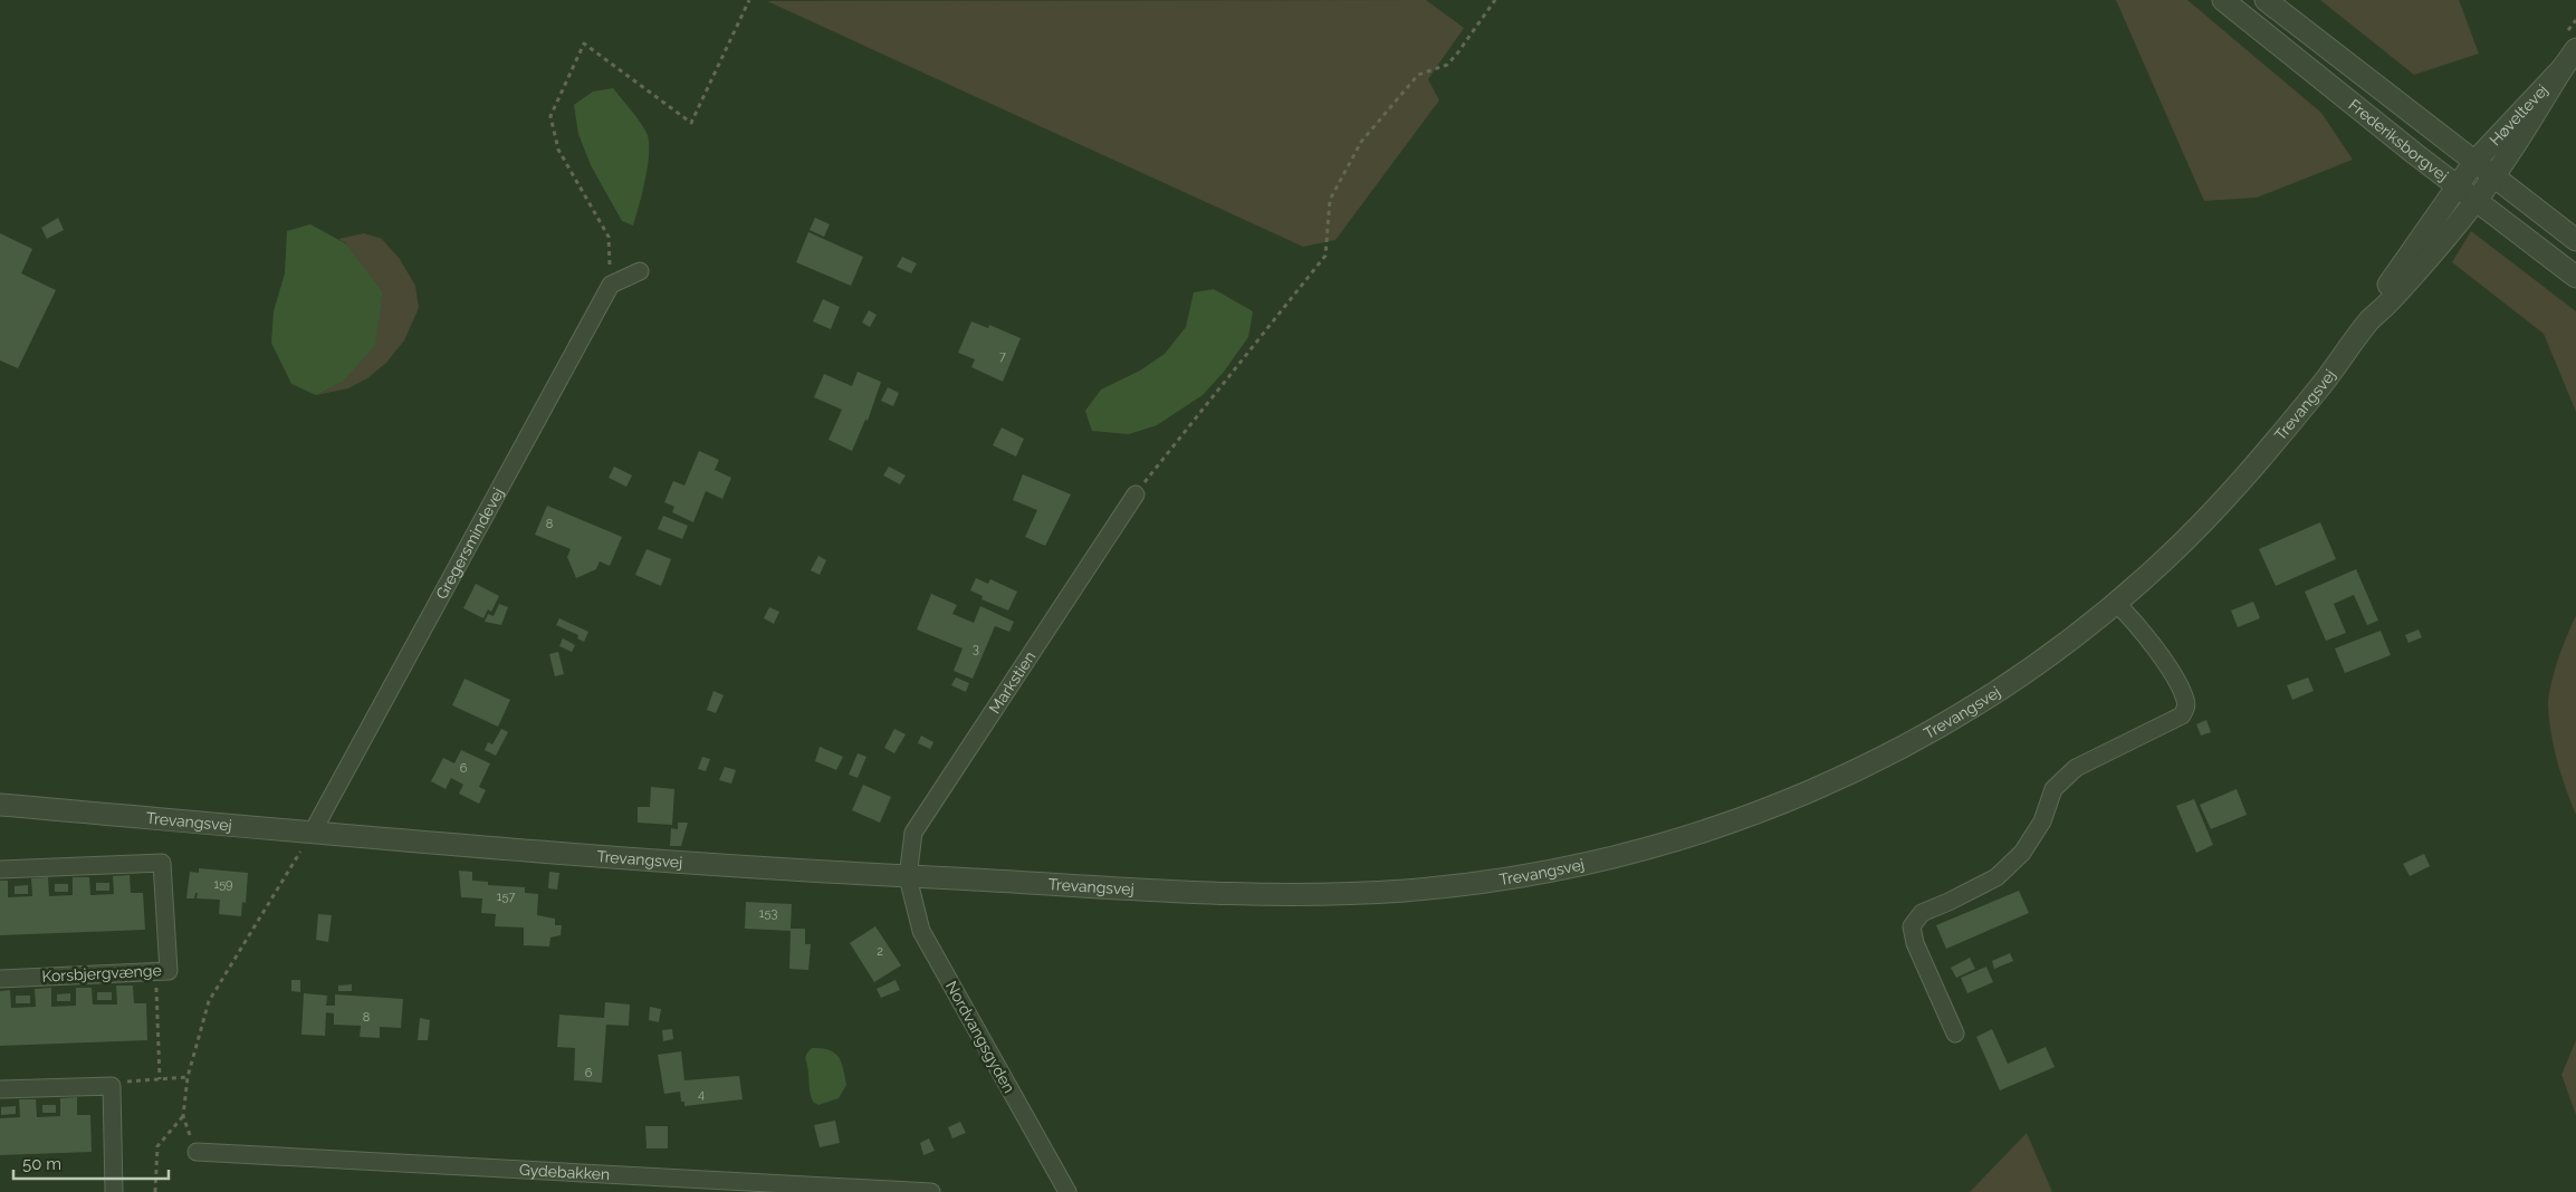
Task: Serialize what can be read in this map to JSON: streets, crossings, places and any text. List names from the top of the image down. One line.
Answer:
{"streets":{"street":["Høveltevej","Frederiksborgvej","Trevangsvej","Gregersmindevej","Markstien","Korsbjergvænge","Nordvangsgyden","Gydebakken"]},"crossings":[["Høveltevej","Frederiksborgvej"],["Høveltevej","Trevangsvej"],["Frederiksborgvej","Trevangsvej"],["Trevangsvej","Gregersmindevej"],["Trevangsvej","Markstien"],["Trevangsvej","Nordvangsgyden"],["Markstien","Nordvangsgyden"]],"house_numbers":["7","8","3","6","159","157","153","2","8","6","4"],"scale_bar":"50 m"}
